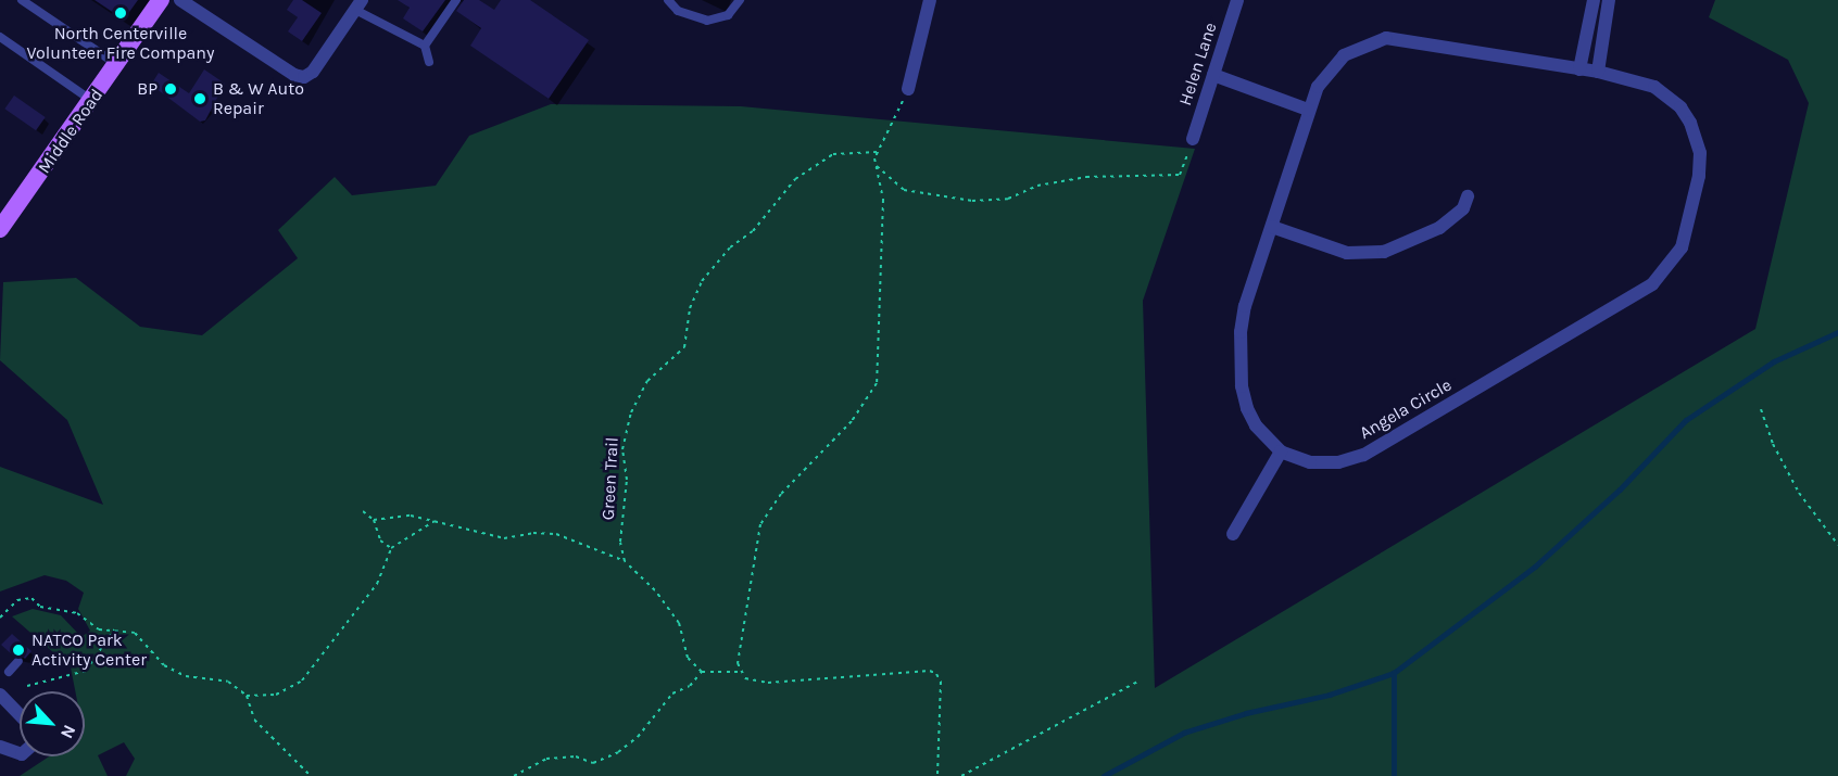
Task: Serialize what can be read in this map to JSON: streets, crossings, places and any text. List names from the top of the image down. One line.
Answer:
{"streets":{"main road":["Middle Road"],"street":["Helen Lane","Angela Circle"],"path":["Green Trail"]},"places":["North Centerville Volunteer Fire Company","BP","B & W Auto Repair","NATCO Park Activity Center"],"north":"bottom right"}
